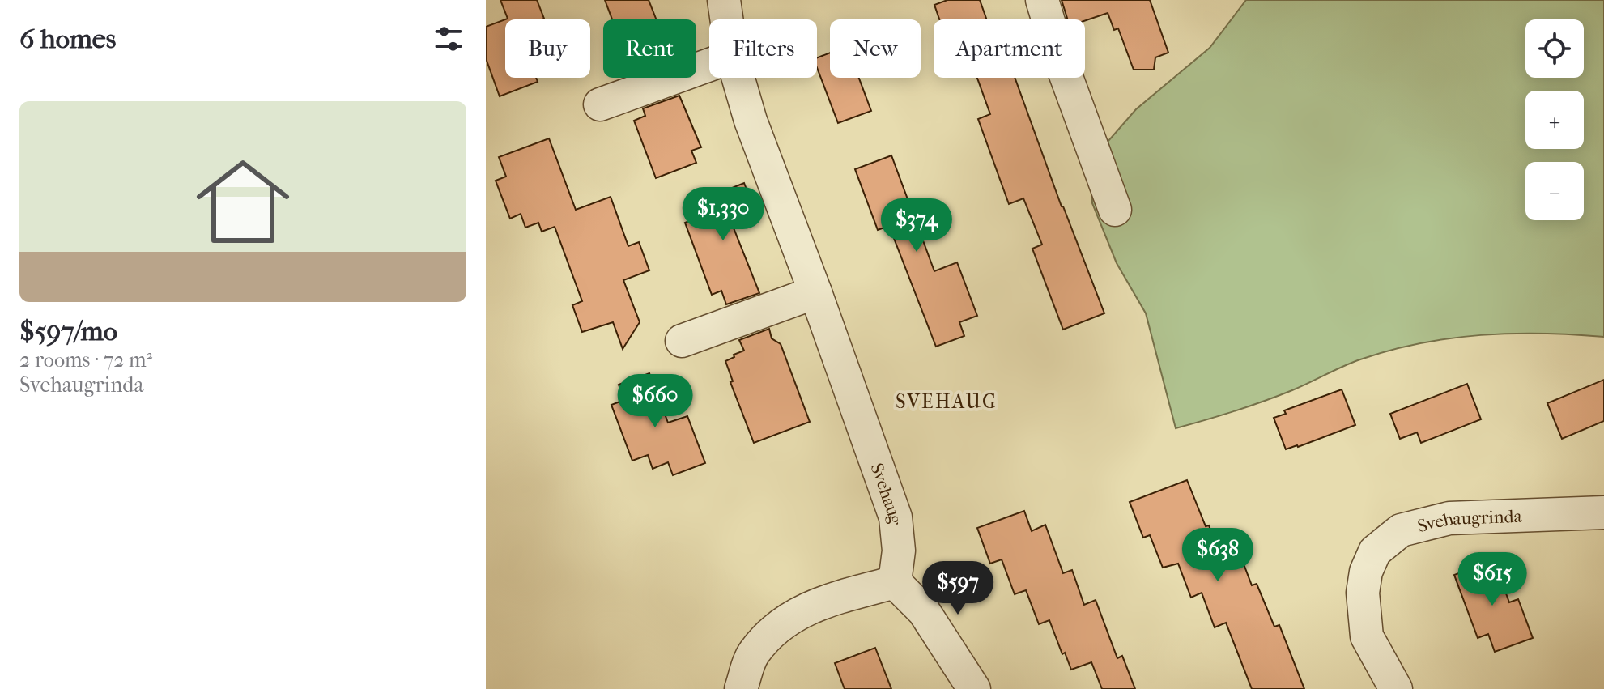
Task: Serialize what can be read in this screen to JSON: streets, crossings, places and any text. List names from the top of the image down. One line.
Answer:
{"streets":{"street":["Svehaug","Svehaugrinda"]},"districts":["SVEHAUG"],"page":{"heading":"6 homes","map_buttons":["+","−"],"chip":["Buy","Rent","Filters","New","Apartment"],"list":[{"name":"$597/mo","note":"2 rooms · 72 m² · Svehaugrinda"}],"price":["$1,330","$374","$660","$638","$615","$597"]}}
